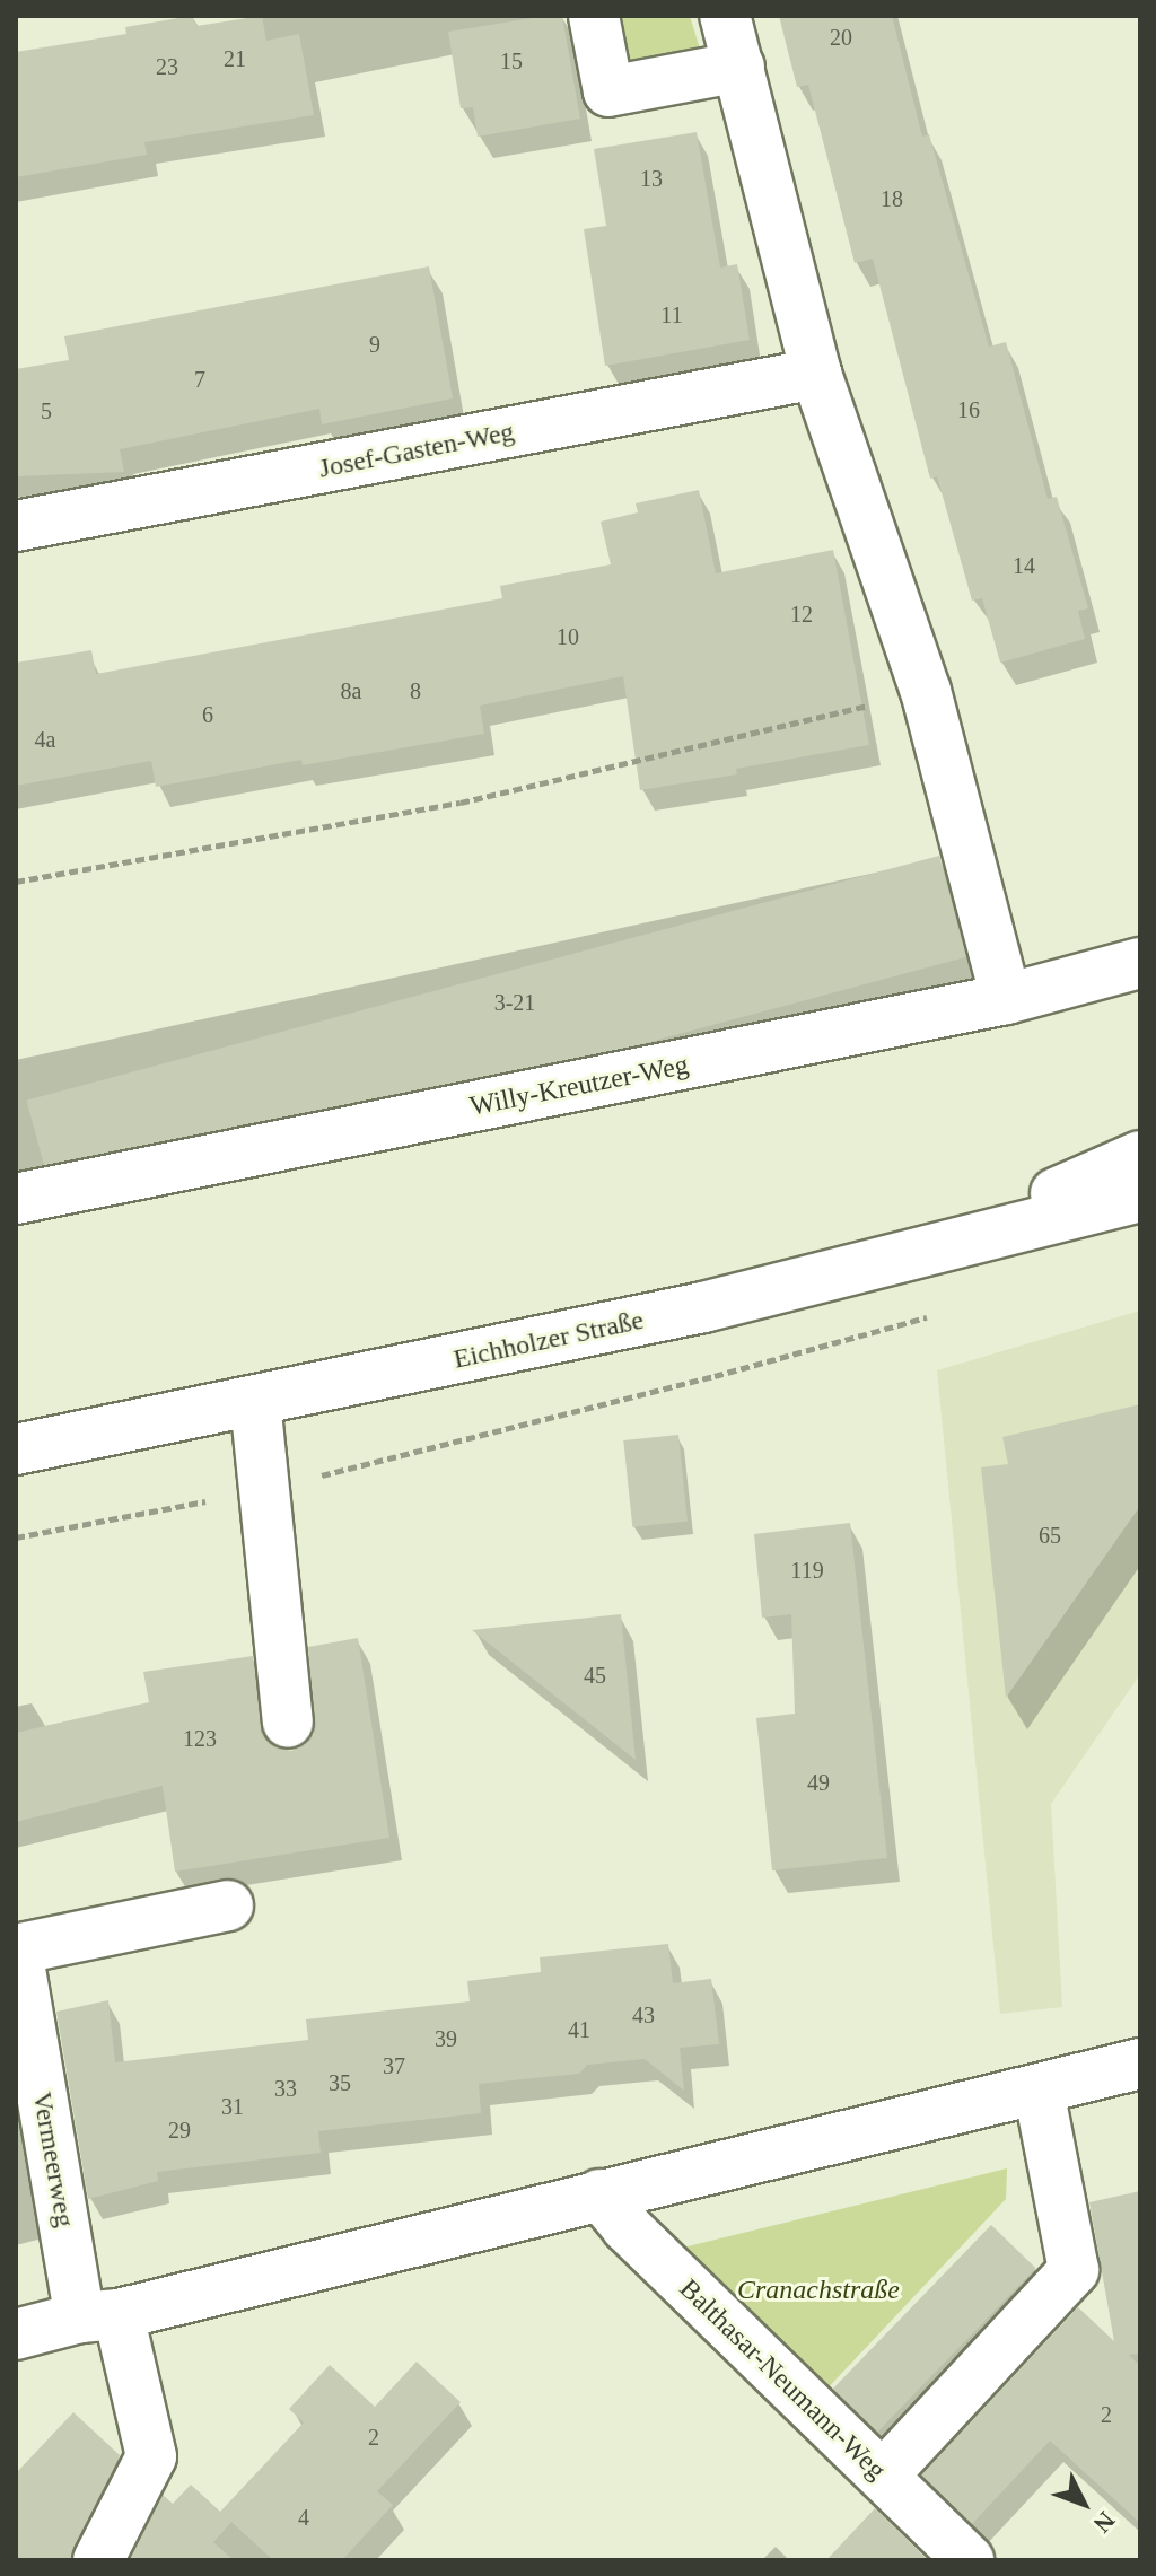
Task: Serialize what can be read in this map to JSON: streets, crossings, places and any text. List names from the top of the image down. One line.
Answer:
{"streets":{"street":["Josef-Gasten-Weg","Willy-Kreutzer-Weg","Eichholzer Straße","Vermeerweg","Balthasar-Neumann-Weg"]},"parks":["Cranachstraße"],"house_numbers":["20","21","15","23","13","18","11","9","7","16","5","14","12","10","8a","8","6","4a","3-21","65","119","45","123","49","43","41","39","37","35","33","31","29","2","2","4"],"north":"bottom right"}
